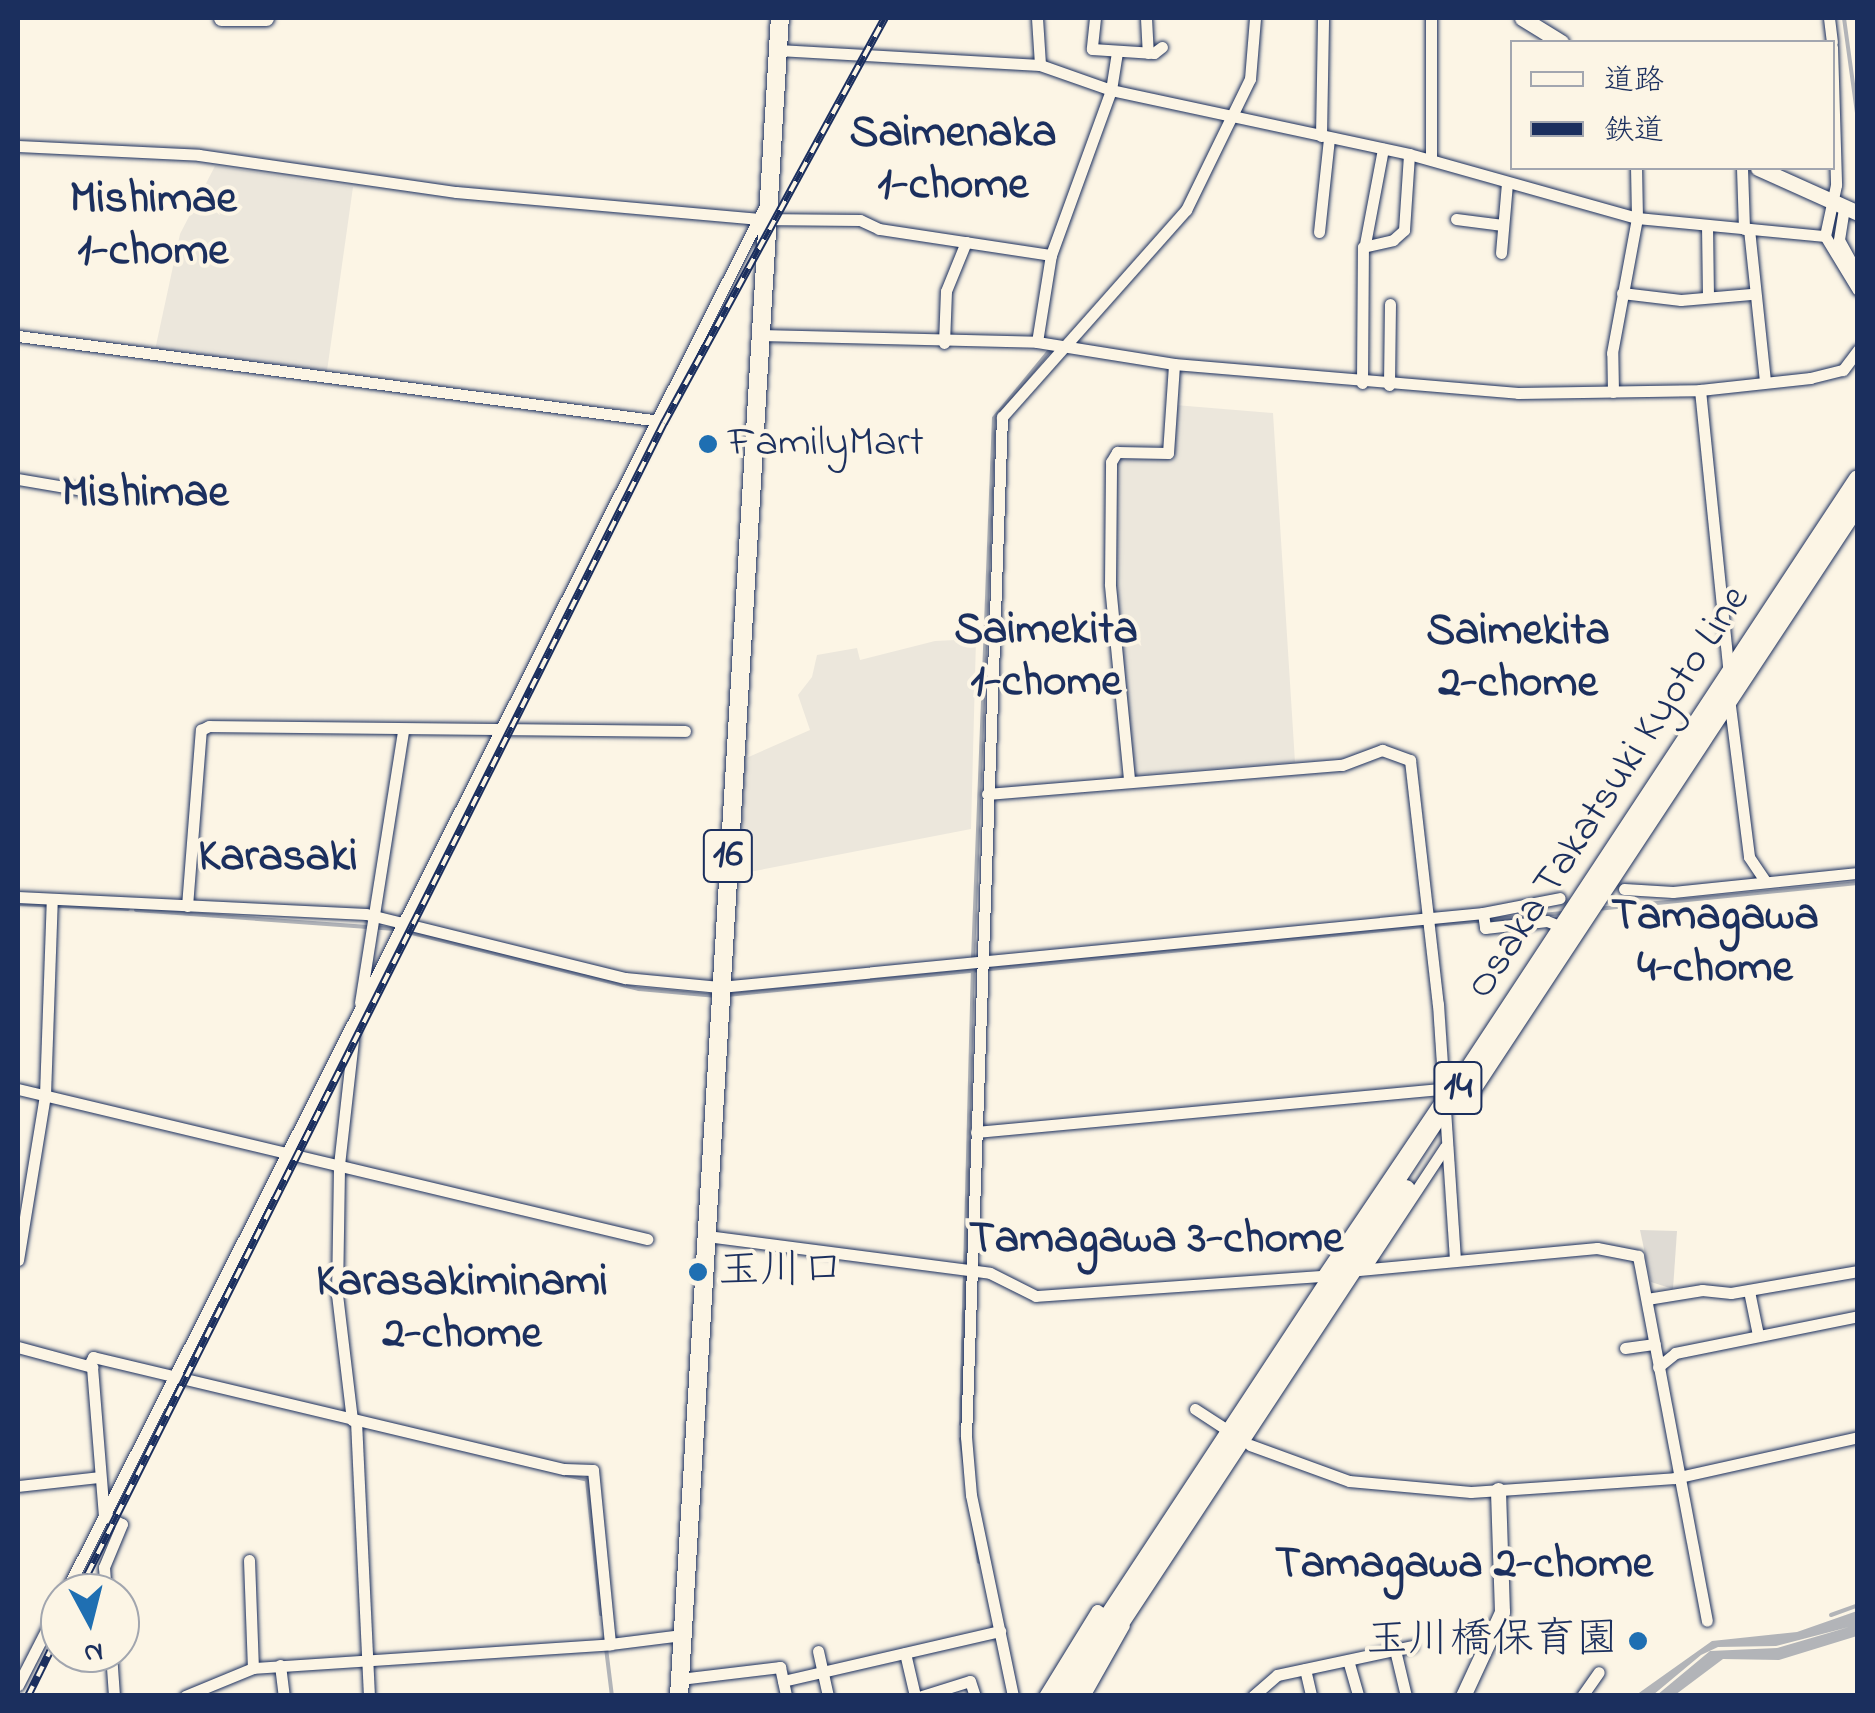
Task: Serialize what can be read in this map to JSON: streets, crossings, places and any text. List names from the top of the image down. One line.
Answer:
{"streets":{"main road":["Osaka Takatsuki Kyoto Line","16","14"]},"districts":["Saimenaka 1-chome","Mishimae 1-chome","Mishimae","Saimekita 1-chome","Saimekita 2-chome","Karasaki","Tamagawa 4-chome","Tamagawa 3-chome","Karasakiminami 2-chome","Tamagawa 2-chome"],"places":["FamilyMart","玉川口","玉川橋保育園"],"legend":["道路","鉄道"],"north":"bottom"}
